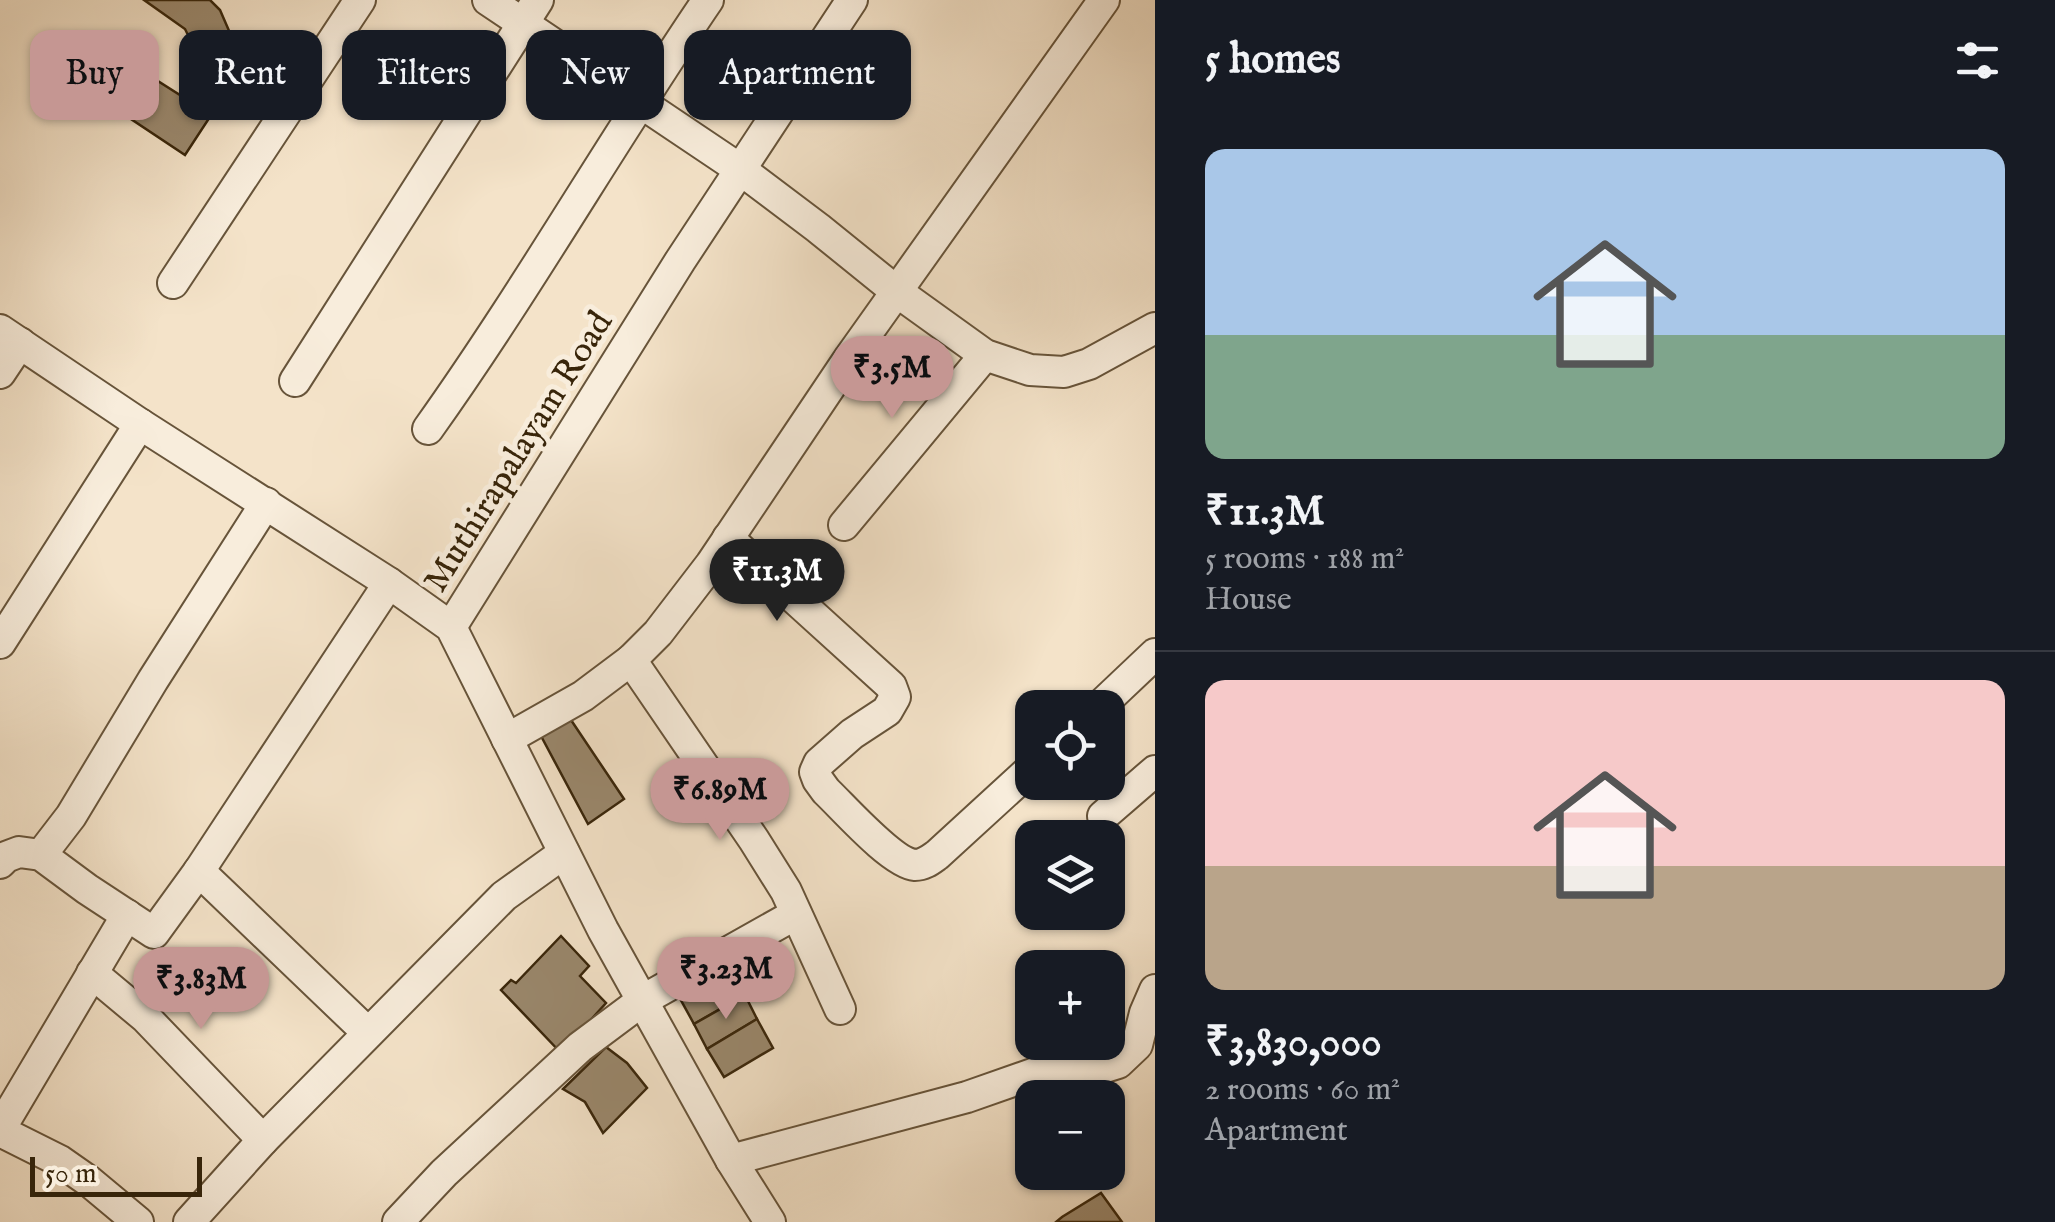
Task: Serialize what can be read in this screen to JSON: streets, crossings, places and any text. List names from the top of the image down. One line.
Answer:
{"streets":{"street":["Muthirapalayam Road"]},"scale_bar":"50 m","page":{"heading":"5 homes","chip":["Buy","Rent","Filters","New","Apartment"],"list":[{"name":"₹11.3M","note":"5 rooms · 188 m² · House"},{"name":"₹3,830,000","note":"2 rooms · 60 m² · Apartment"}],"price":["₹3.5M","₹11.3M","₹6.89M","₹3.23M","₹3.83M"],"map_buttons":["+","−"],"scale":"50 m"}}
